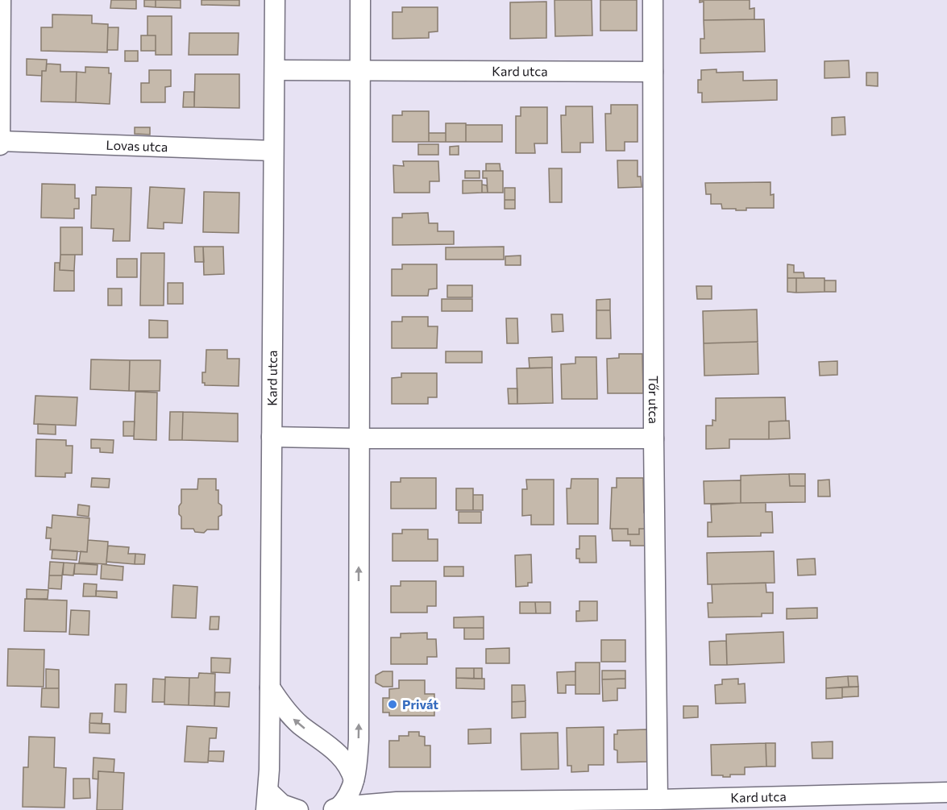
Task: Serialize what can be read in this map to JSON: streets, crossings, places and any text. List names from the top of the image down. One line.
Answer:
{"streets":{"street":["Kard utca","Lovas utca","Tőr utca"]},"crossings":[["Kard utca","Lovas utca"],["Kard utca","Tőr utca"]],"places":["Privát"]}
